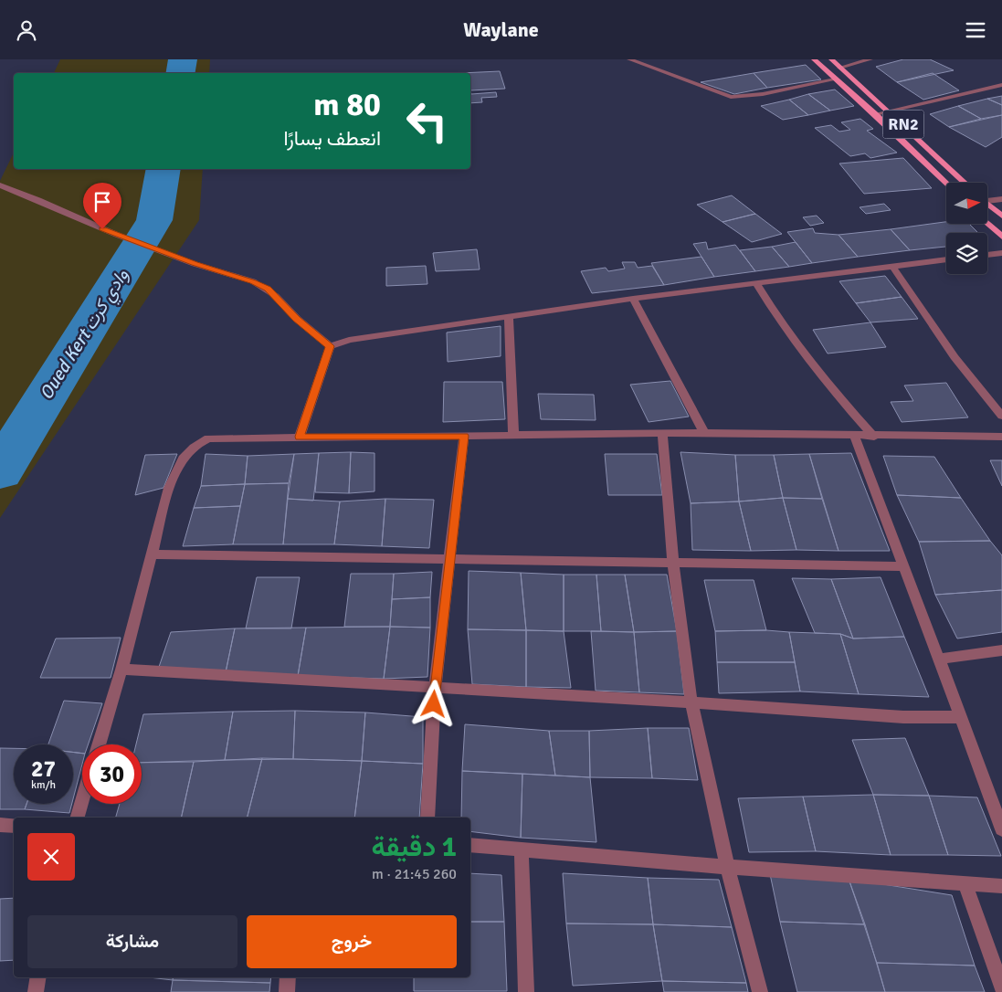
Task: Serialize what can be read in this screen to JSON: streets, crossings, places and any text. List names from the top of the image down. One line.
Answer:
{"streets":{"main road":["RN2"]},"water":["Oued Kert وادي كرت"],"north":"right","page":{"header":"Waylane","turn":["80 m","انعطف يسارًا"],"speed":"27 km/h","limit":"30","heading":["1 دقيقة","260 m · 21:45"],"buttons":["خروج","مشاركة"]}}
